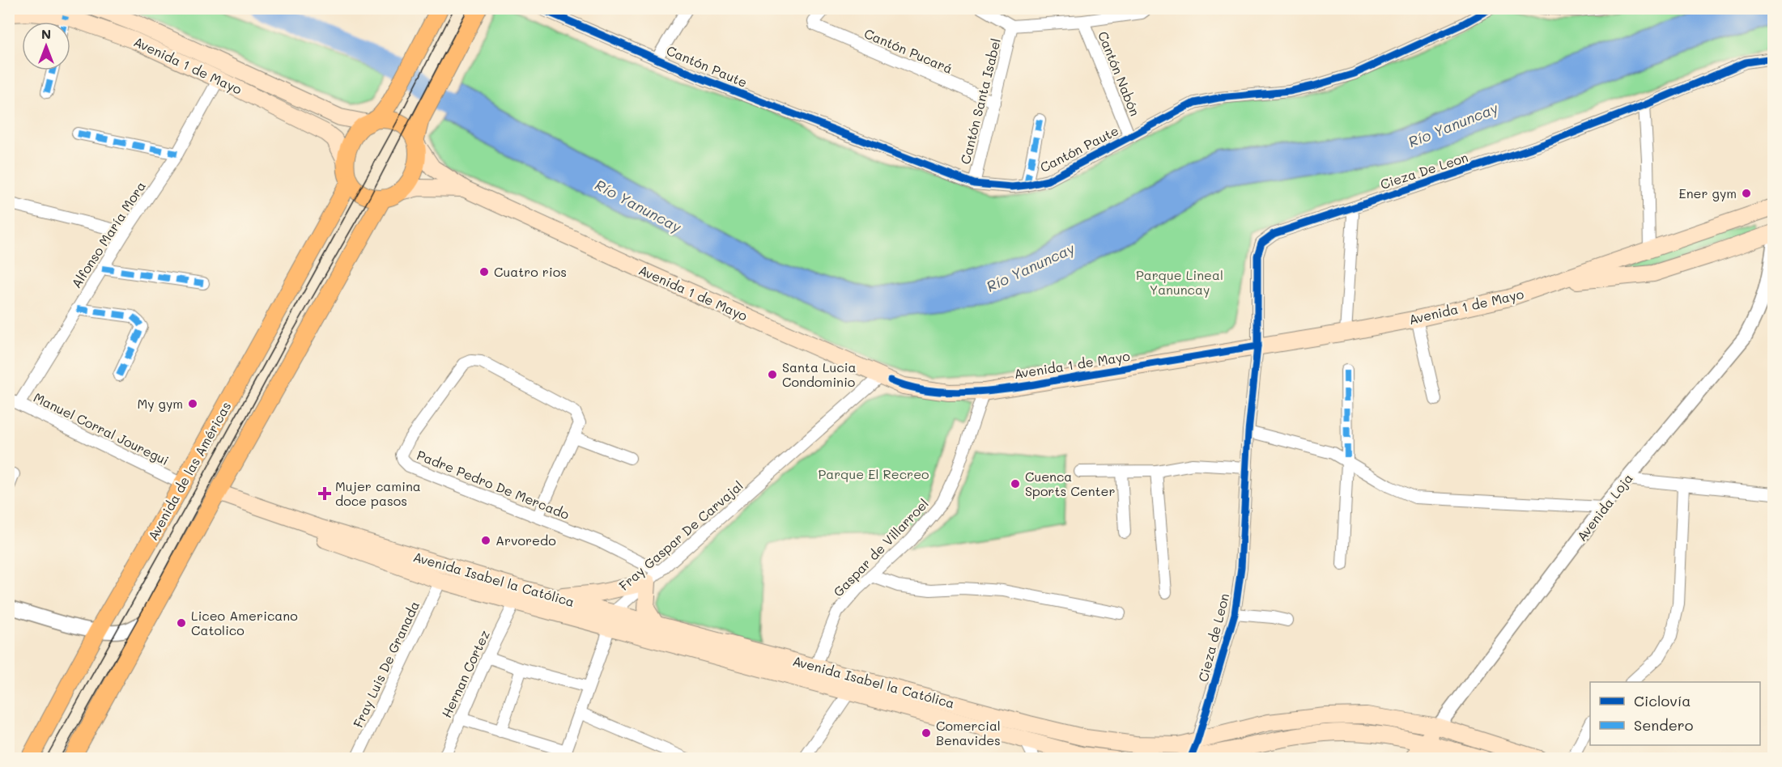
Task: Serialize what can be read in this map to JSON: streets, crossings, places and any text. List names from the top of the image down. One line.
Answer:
{"streets":{"main road":["Avenida 1 de Mayo","Avenida de las Américas","Avenida Loja","Avenida Isabel la Católica"],"street":["Cantón Pucará","Cantón Paute","Cantón Nabón","Cantón Santa Isabel","Cieza De Leon","Alfonso María Mora","Manuel Corral Jouregui","Padre Pedro De Mercado","Fray Gaspar De Carvajal","Gaspar de Villarroel","Cieza de Leon","Fray Luis De Granada","Hernan Cortez"]},"crossings":[["Cantón Pucará","Cantón Santa Isabel"],["Avenida 1 de Mayo","Cieza De Leon"],["Avenida 1 de Mayo","Alfonso María Mora"],["Avenida 1 de Mayo","Avenida de las Américas"],["Avenida 1 de Mayo","Fray Gaspar De Carvajal"],["Avenida 1 de Mayo","Gaspar de Villarroel"],["Cantón Paute","Cantón Nabón"],["Cantón Paute","Cantón Santa Isabel"],["Cieza De Leon","Cieza de Leon"],["Alfonso María Mora","Manuel Corral Jouregui"],["Manuel Corral Jouregui","Avenida de las Américas"],["Padre Pedro De Mercado","Fray Gaspar De Carvajal"],["Avenida Loja","Avenida Isabel la Católica"],["Fray Gaspar De Carvajal","Avenida Isabel la Católica"],["Gaspar de Villarroel","Avenida Isabel la Católica"],["Avenida Isabel la Católica","Cieza de Leon"],["Avenida Isabel la Católica","Fray Luis De Granada"],["Avenida Isabel la Católica","Hernan Cortez"]],"water":["Río Yanuncay"],"parks":["Parque Lineal Yanuncay","Parque El Recreo"],"places":{"other":["Ener gym","Cuatro rios","Santa Lucia Condominio","My gym","Cuenca Sports Center","Arvoredo","Liceo Americano Catolico","Comercial Benavides"],"health":["Mujer camina doce pasos"]},"legend":["Ciclovía","Sendero"],"north":"top"}
